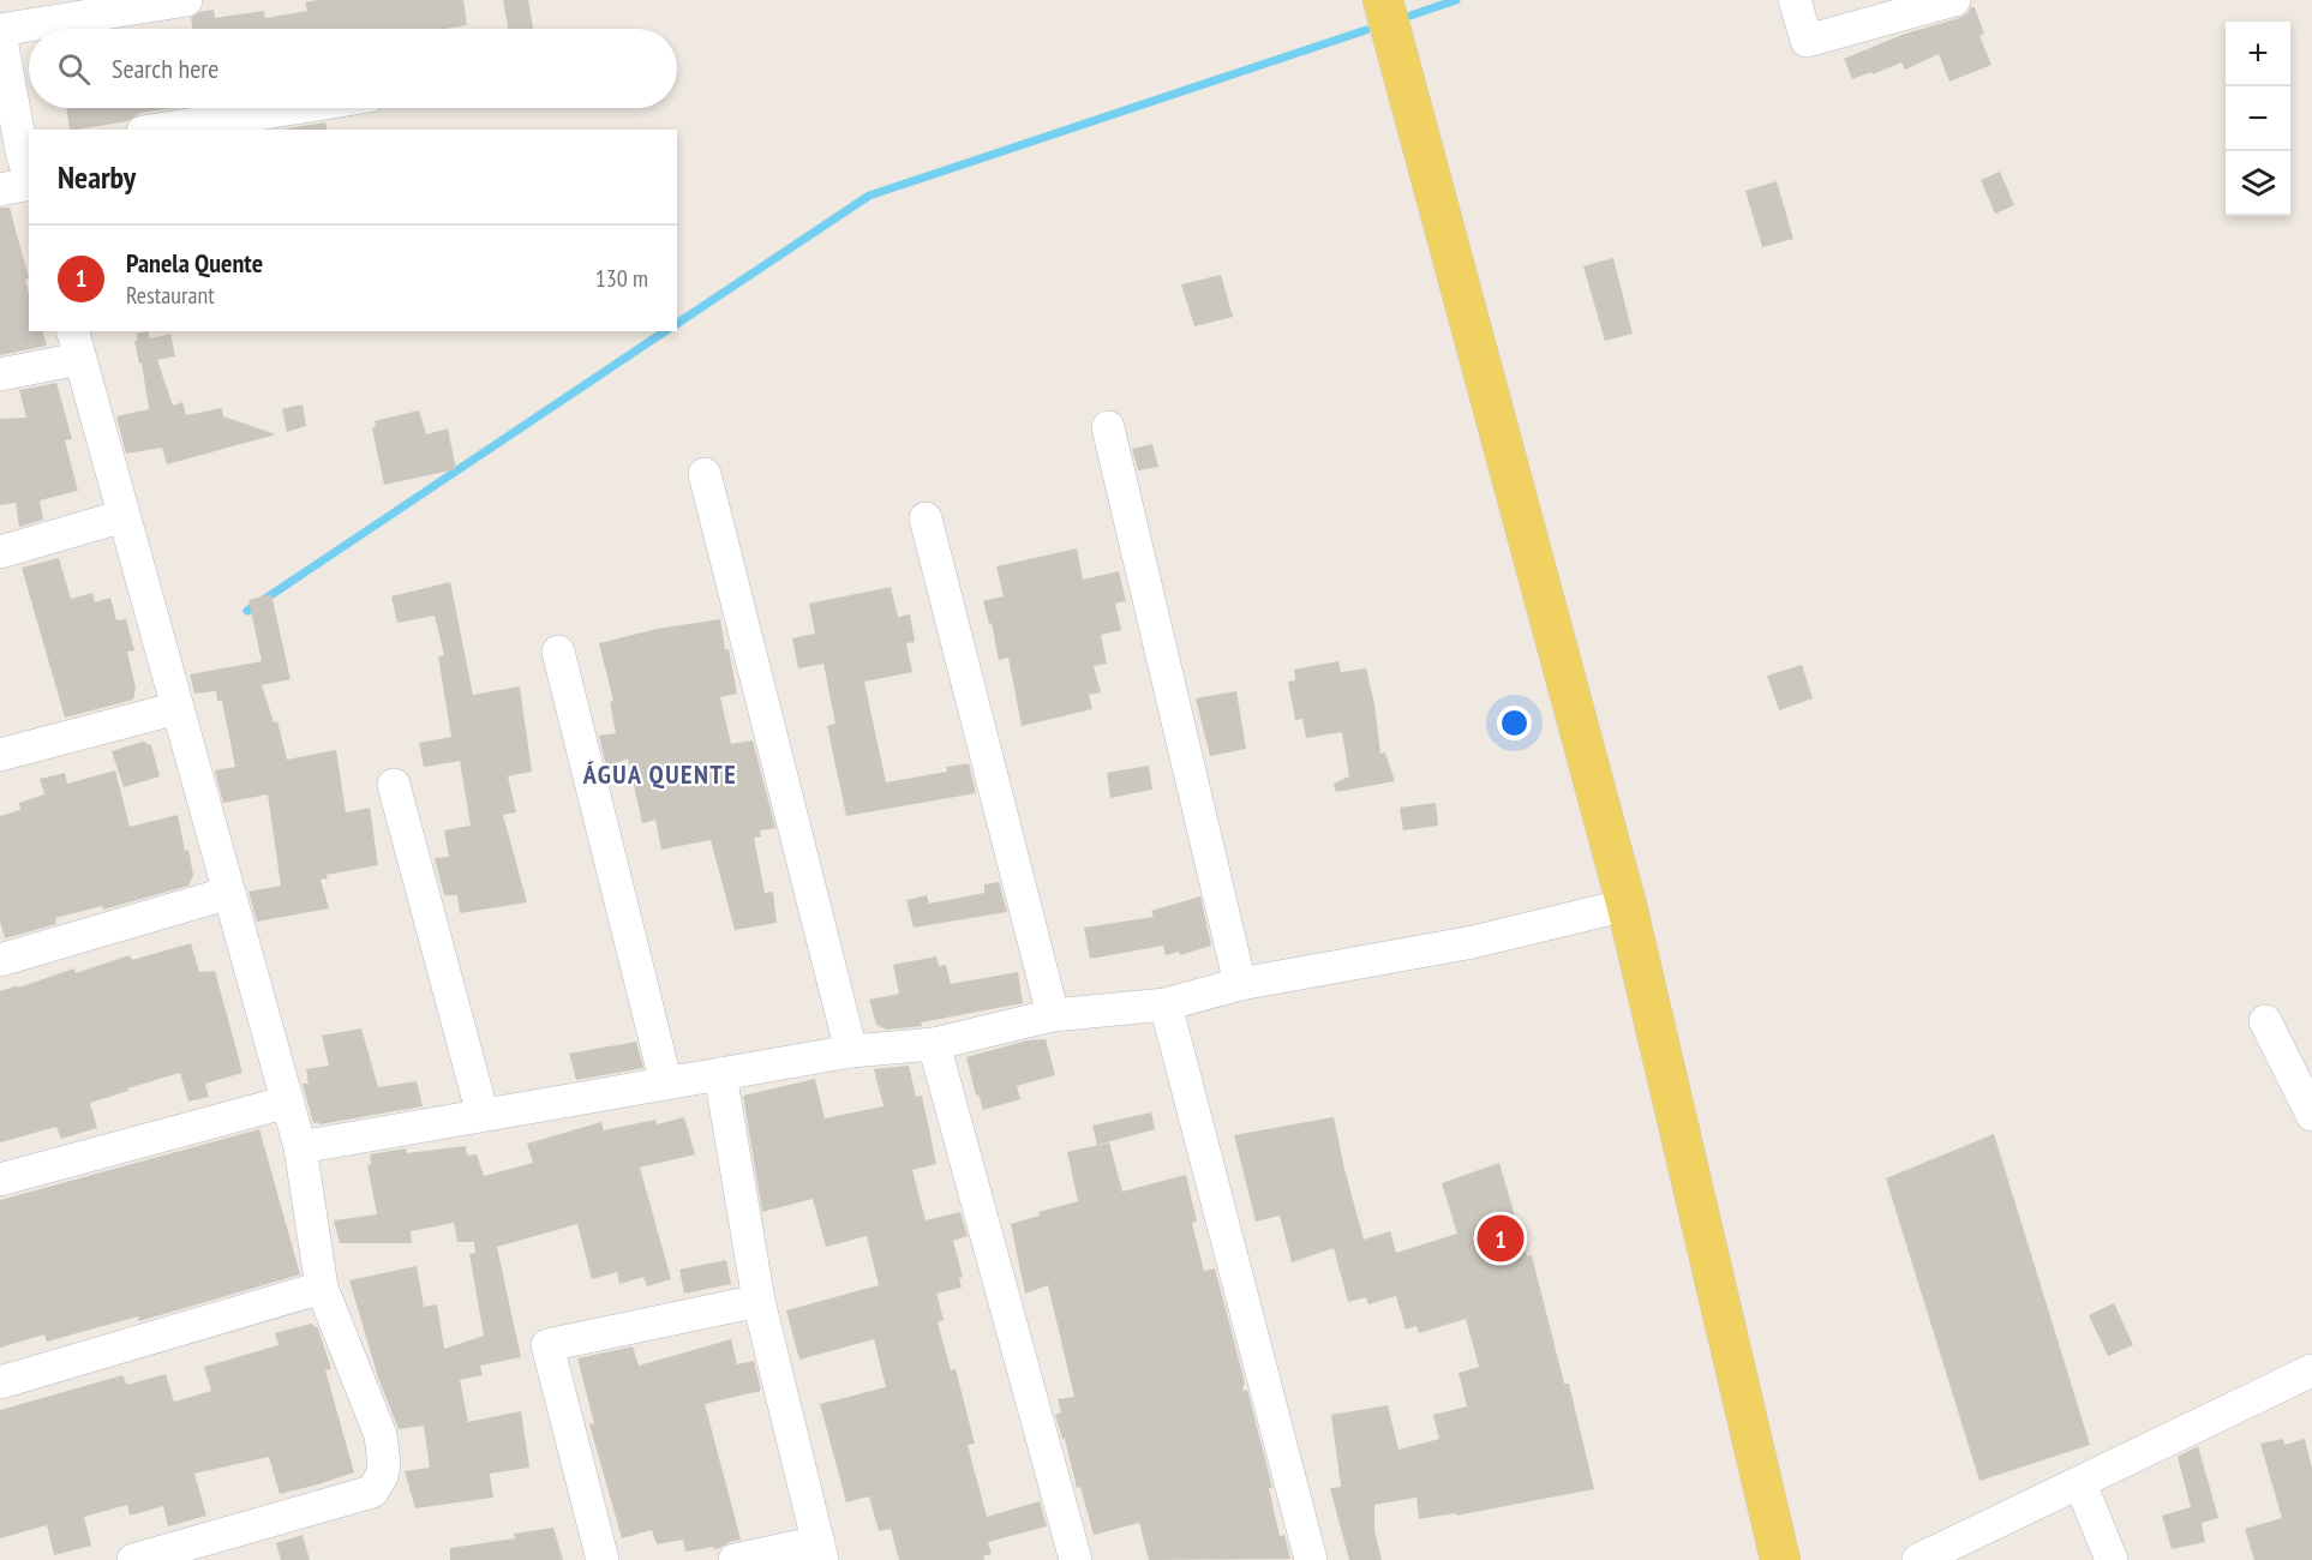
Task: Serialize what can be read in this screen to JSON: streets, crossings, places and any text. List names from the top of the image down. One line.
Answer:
{"districts":["ÁGUA QUENTE"],"page":{"map_buttons":["+","−"],"search":"Search here","heading":"Nearby","list":[{"mark":"1","name":"Panela Quente","note":"Restaurant","value":"130 m"}],"pins":"1"}}
